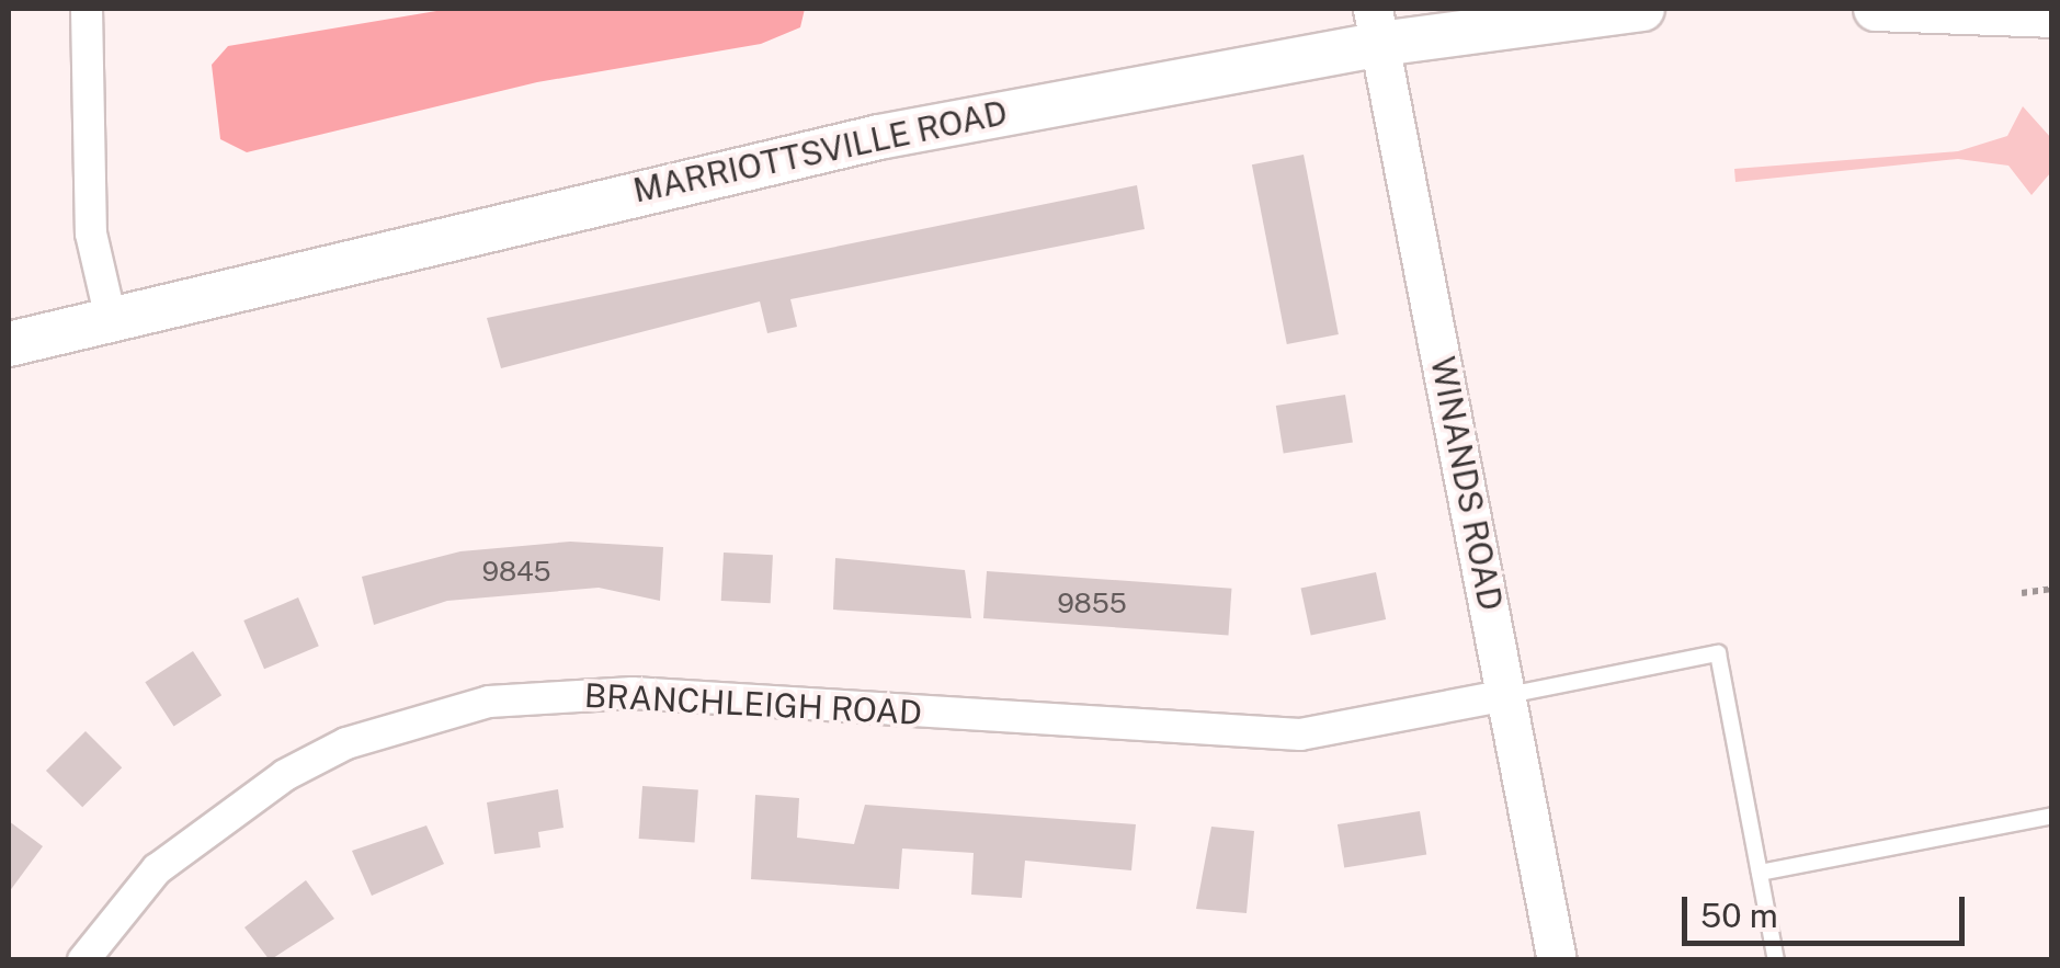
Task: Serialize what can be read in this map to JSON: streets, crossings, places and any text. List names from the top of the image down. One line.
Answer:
{"streets":{"main road":["MARRIOTTSVILLE ROAD"],"street":["WINANDS ROAD","BRANCHLEIGH ROAD"]},"crossings":[["MARRIOTTSVILLE ROAD","WINANDS ROAD"],["WINANDS ROAD","BRANCHLEIGH ROAD"]],"house_numbers":["9845","9855"],"scale_bar":"50 m"}
